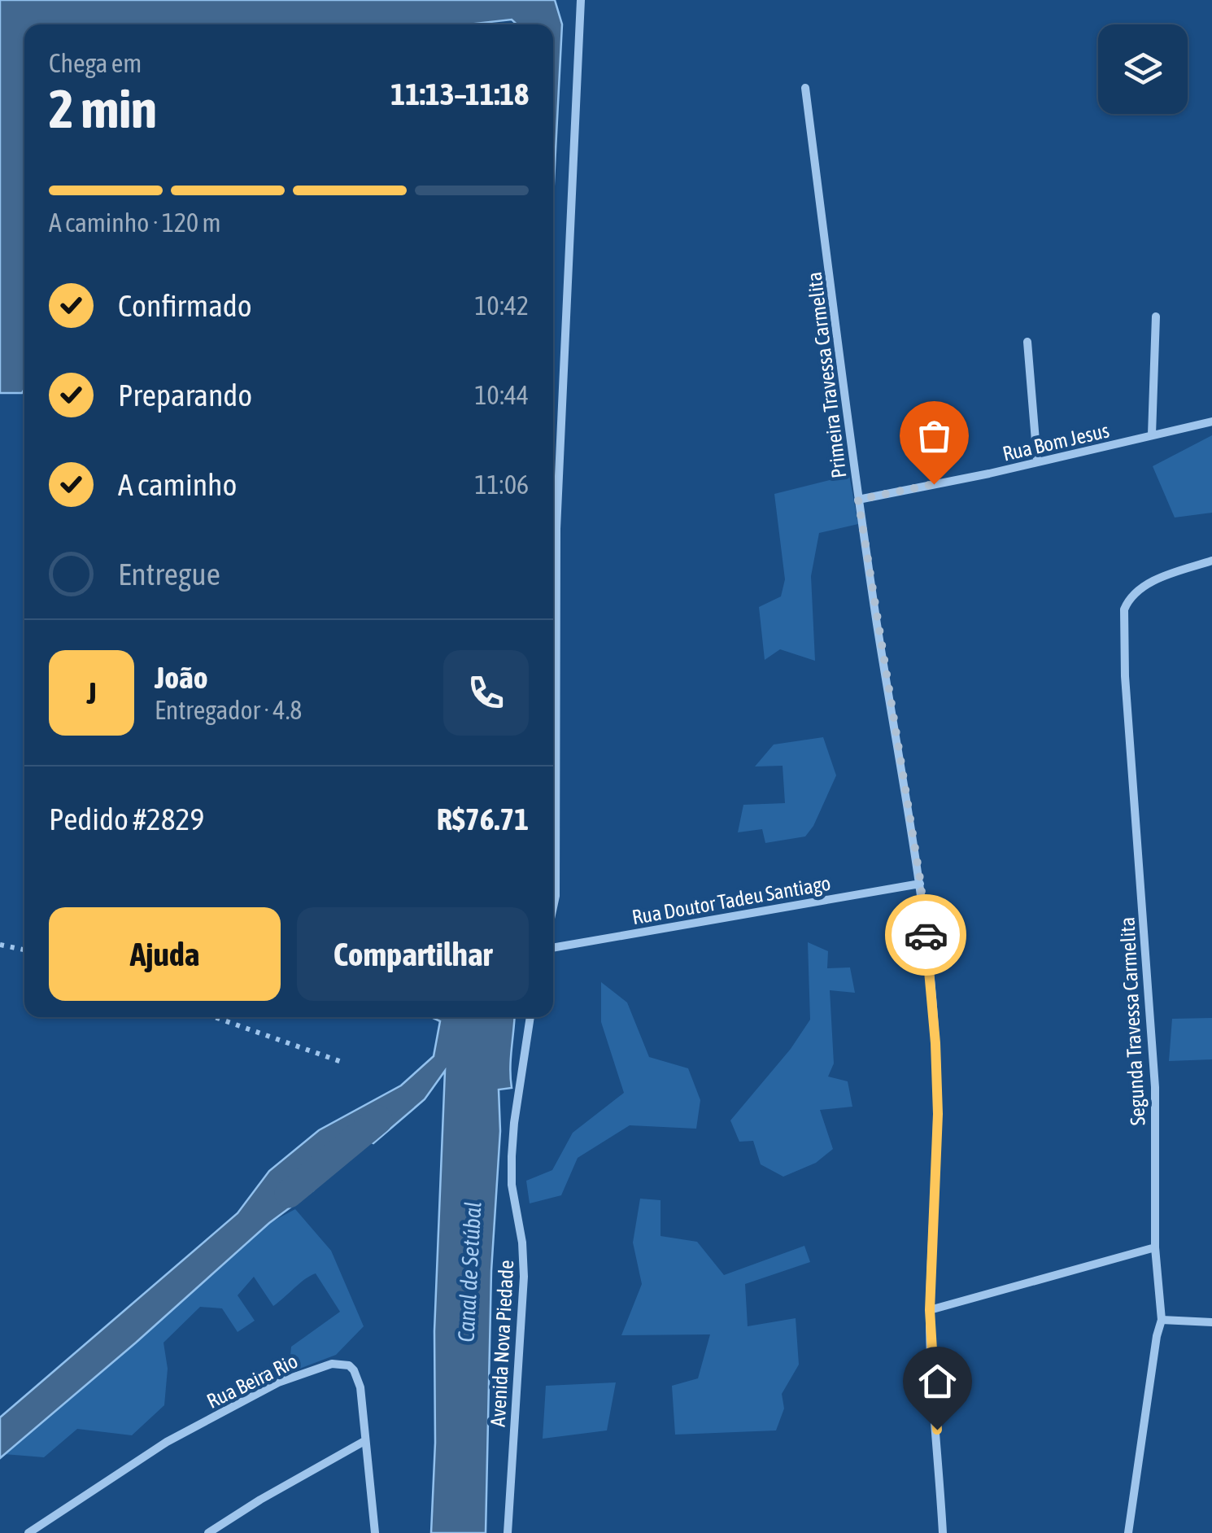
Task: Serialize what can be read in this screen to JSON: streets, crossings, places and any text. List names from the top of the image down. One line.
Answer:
{"streets":{"street":["Primeira Travessa Carmelita","Rua Bom Jesus","Rua Doutor Tadeu Santiago","Segunda Travessa Carmelita","Avenida Nova Piedade","Rua Beira Rio"]},"crossings":[["Primeira Travessa Carmelita","Rua Bom Jesus"],["Primeira Travessa Carmelita","Rua Doutor Tadeu Santiago"]],"water":["Canal de Setúbal"],"page":{"heading":["2 min","Chega em","11:13–11:18"],"panel":["João","Entregador · 4.8","Pedido #2829","R$76.71"],"bar":"A caminho · 120 m","list":[["Confirmado","10:42"],["Preparando","10:44"],["A caminho","11:06"],"Entregue"],"round":"J","buttons":["Ajuda","Compartilhar"]}}
